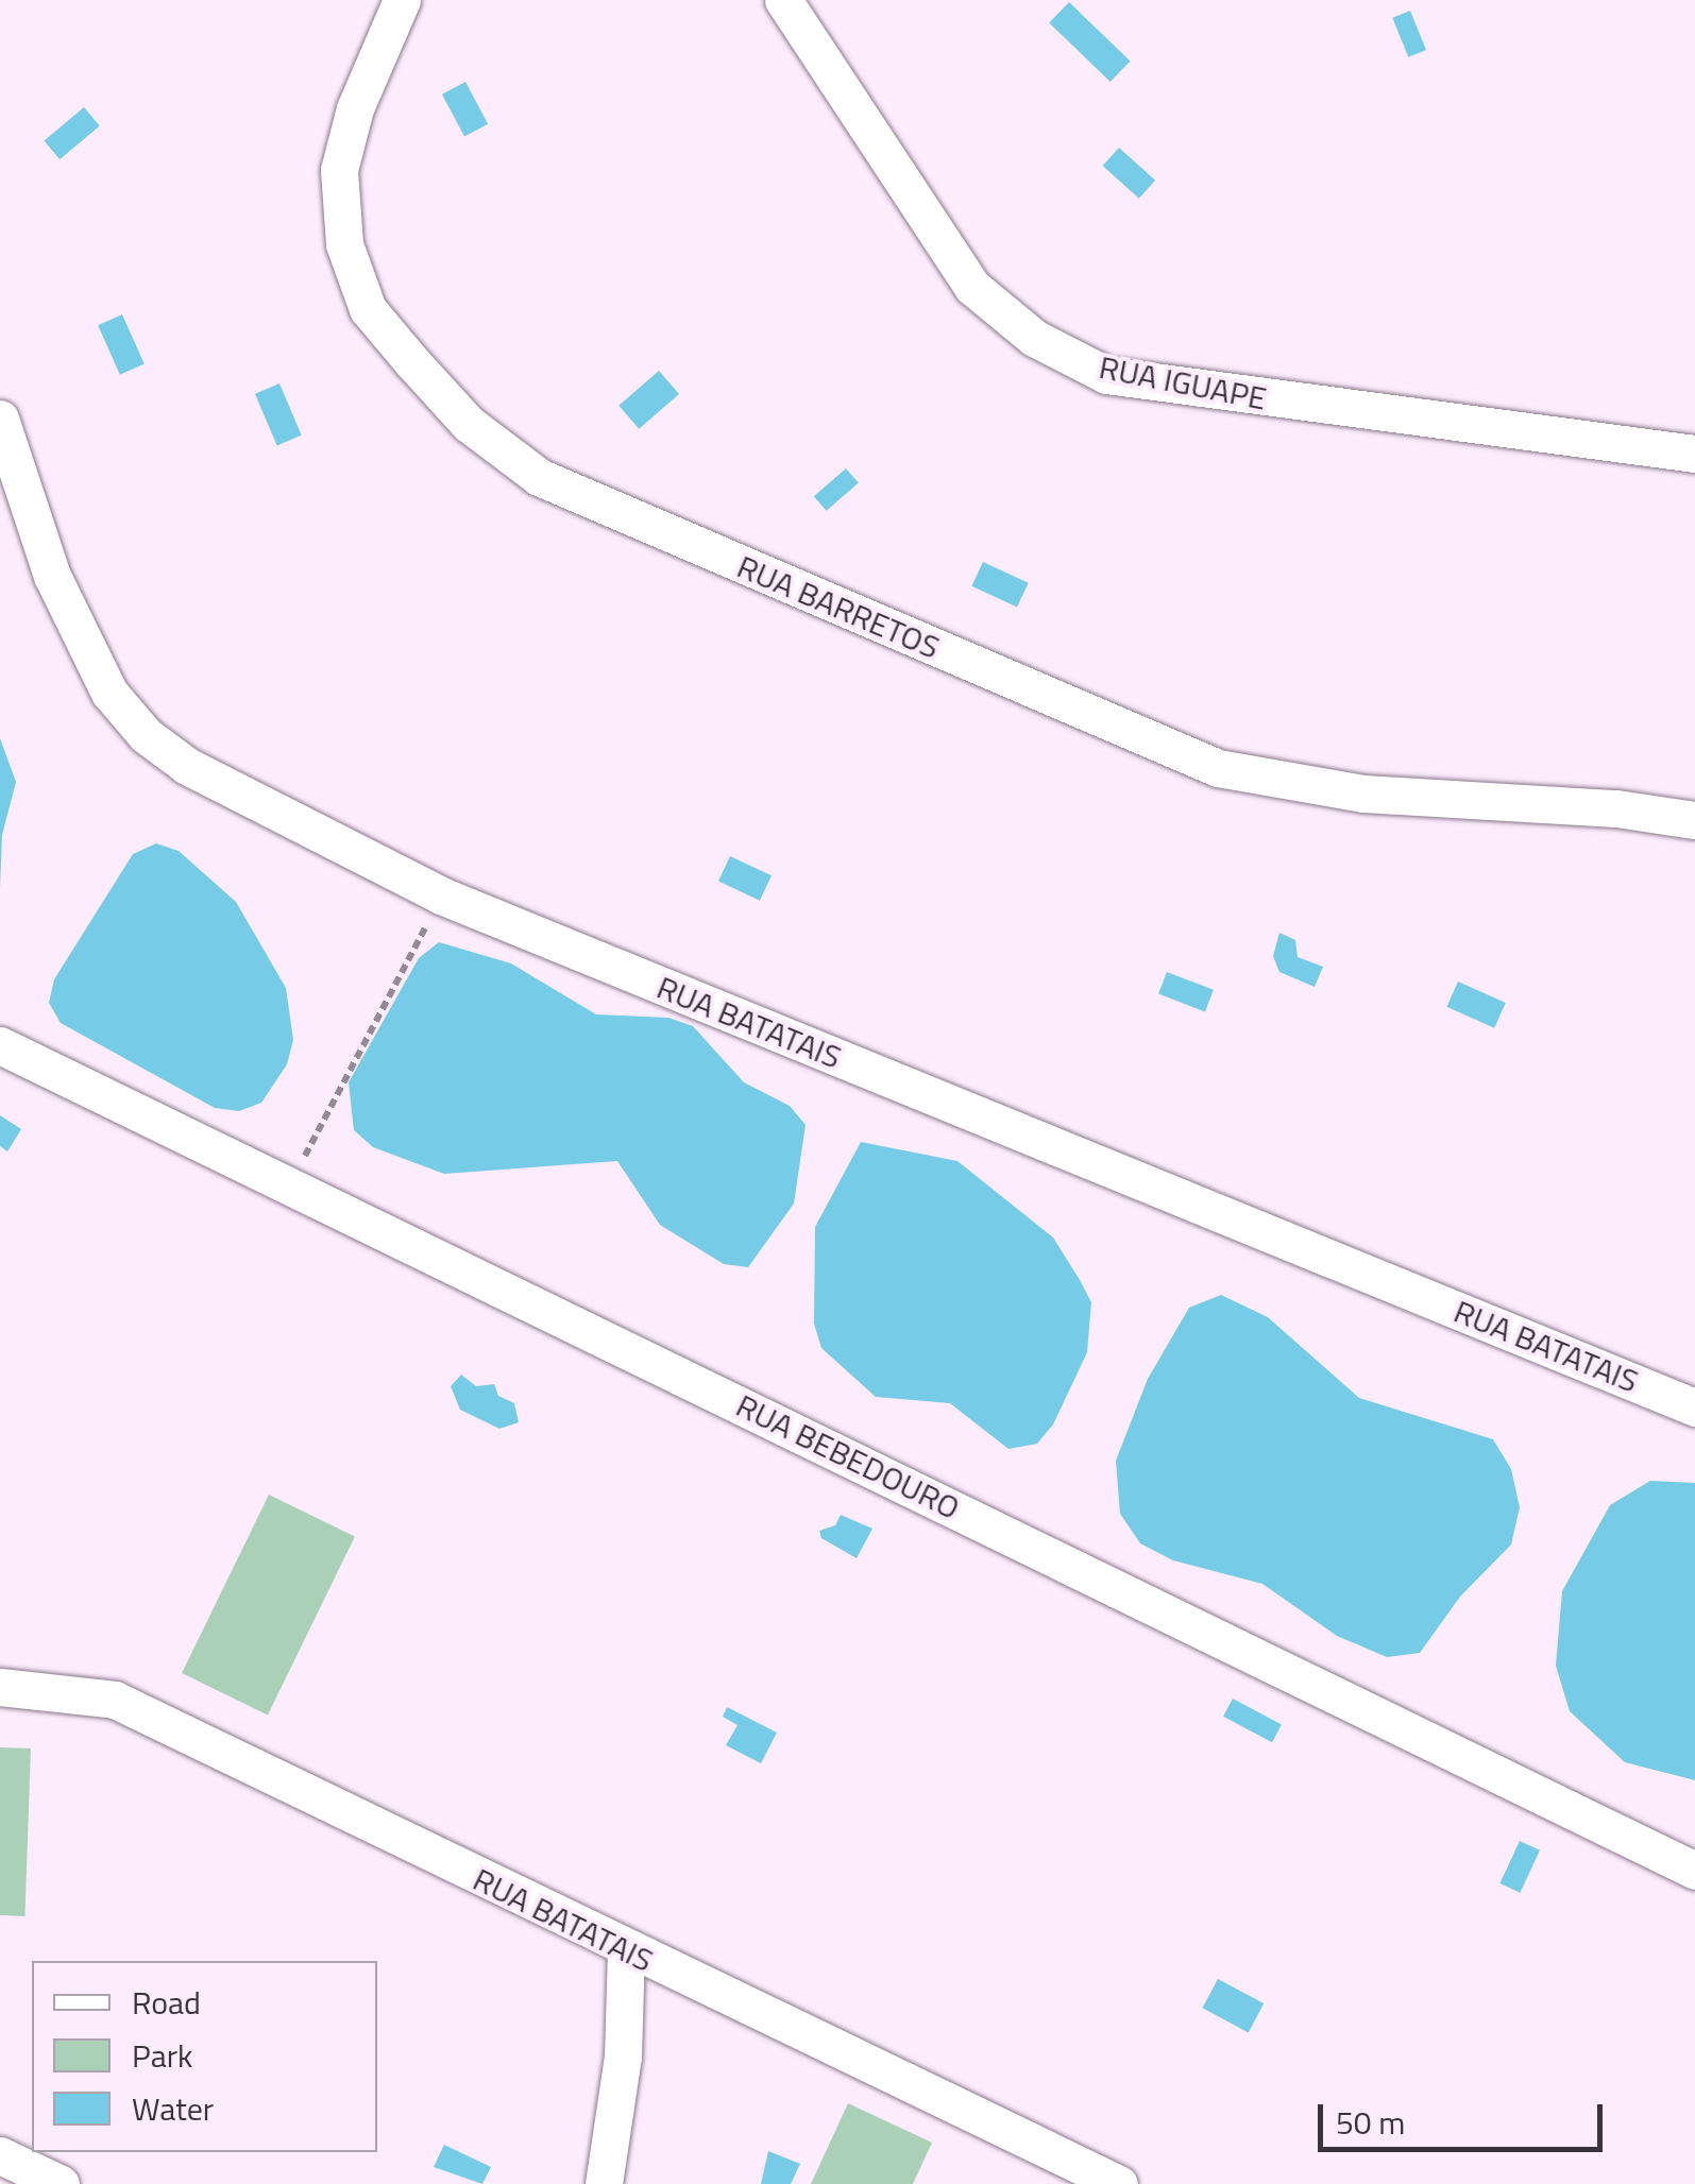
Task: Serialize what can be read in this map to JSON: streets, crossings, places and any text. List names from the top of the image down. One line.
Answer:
{"streets":{"street":["RUA IGUAPE","RUA BARRETOS","RUA BATATAIS","RUA BEBEDOURO"]},"legend":["Road","Park","Water"],"scale_bar":"50 m"}
